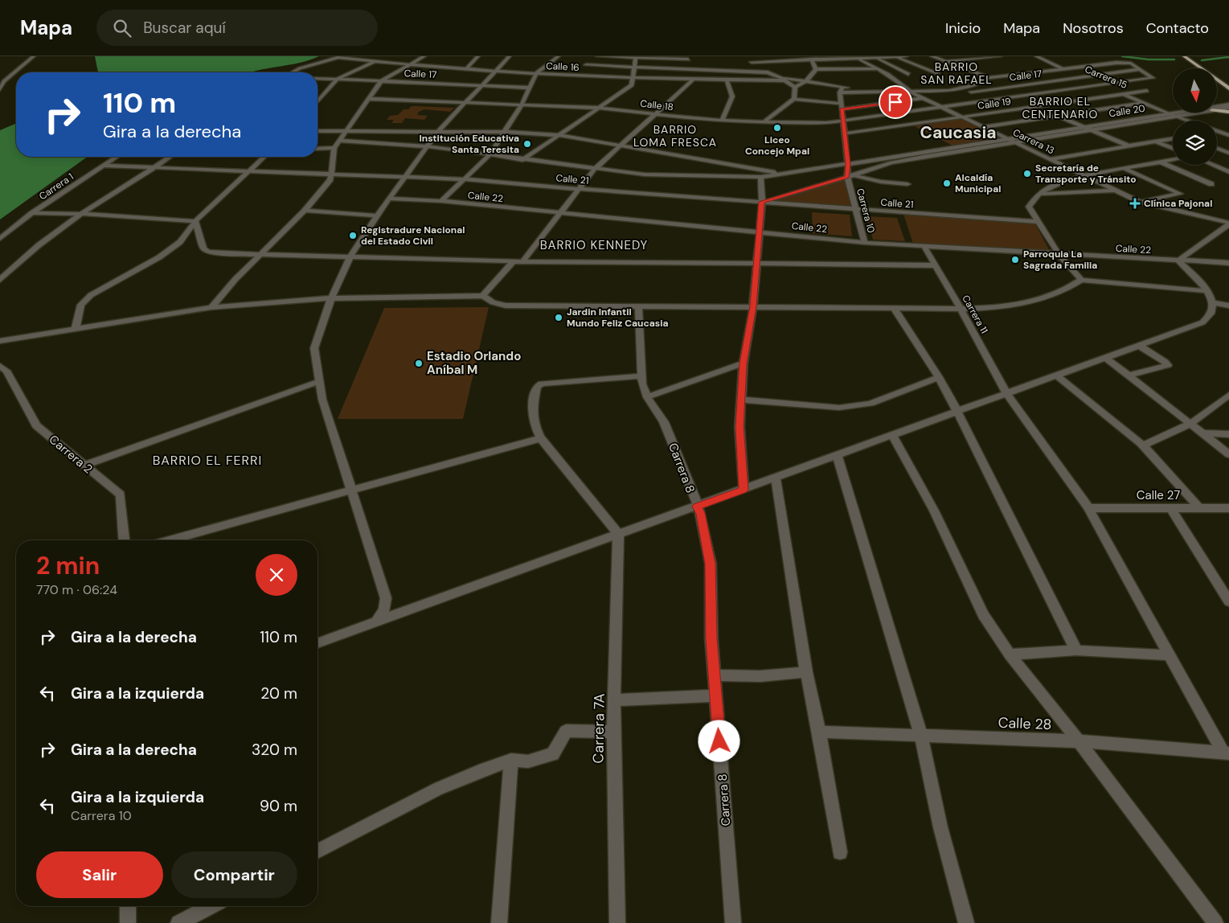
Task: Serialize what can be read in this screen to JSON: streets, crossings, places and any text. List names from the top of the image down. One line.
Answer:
{"streets":{"street":["Calle 16","Calle 17","Carrera 15","Calle 19","Calle 18","Calle 20","Carrera 13","Calle 21","Carrera 1","Calle 22","Carrera 10","Carrera 11","Carrera 2","Carrera 8","Calle 27","Calle 28","Carrera 7A"]},"crossings":[["Calle 17","Carrera 15"],["Calle 17","Calle 18"],["Calle 17","Carrera 13"],["Calle 17","Carrera 10"],["Carrera 15","Calle 19"],["Carrera 15","Calle 18"],["Carrera 15","Calle 20"],["Calle 19","Carrera 13"],["Calle 19","Carrera 10"],["Calle 18","Carrera 13"],["Calle 18","Carrera 10"],["Calle 20","Carrera 13"],["Calle 20","Calle 21"],["Calle 20","Carrera 10"],["Calle 21","Carrera 1"],["Calle 21","Carrera 10"],["Calle 22","Carrera 10"],["Calle 22","Carrera 11"],["Carrera 11","Calle 27"],["Carrera 11","Calle 28"]],"districts":["BARRIO SAN RAFAEL","BARRIO EL CENTENARIO","BARRIO LOMA FRESCA","Caucasia","BARRIO KENNEDY","BARRIO EL FERRI"],"places":{"other":["Liceo Concejo Mpal","Institución Educativa Santa Teresita","Secretaría de Transporte y Tránsito","Alcaldía Municipal","Registradure Nacional del Estado Civil","Parroquia La Sagrada Familia","Jardin Infantil Mundo Feliz Caucasia","Estadio Orlando Aníbal M"],"health":["Clínica Pajonal"]},"north":"bottom","page":{"header":"Mapa","search":"Buscar aquí","nav":["Inicio","Mapa","Nosotros","Contacto"],"turn":["110 m","Gira a la derecha"],"heading":["2 min","770 m · 06:24"],"list":[{"name":"Gira a la derecha","value":"110 m"},{"name":"Gira a la izquierda","value":"20 m"},{"name":"Gira a la derecha","value":"320 m"},{"name":"Gira a la izquierda","note":"Carrera 10","value":"90 m"}],"buttons":["Salir","Compartir"]}}
